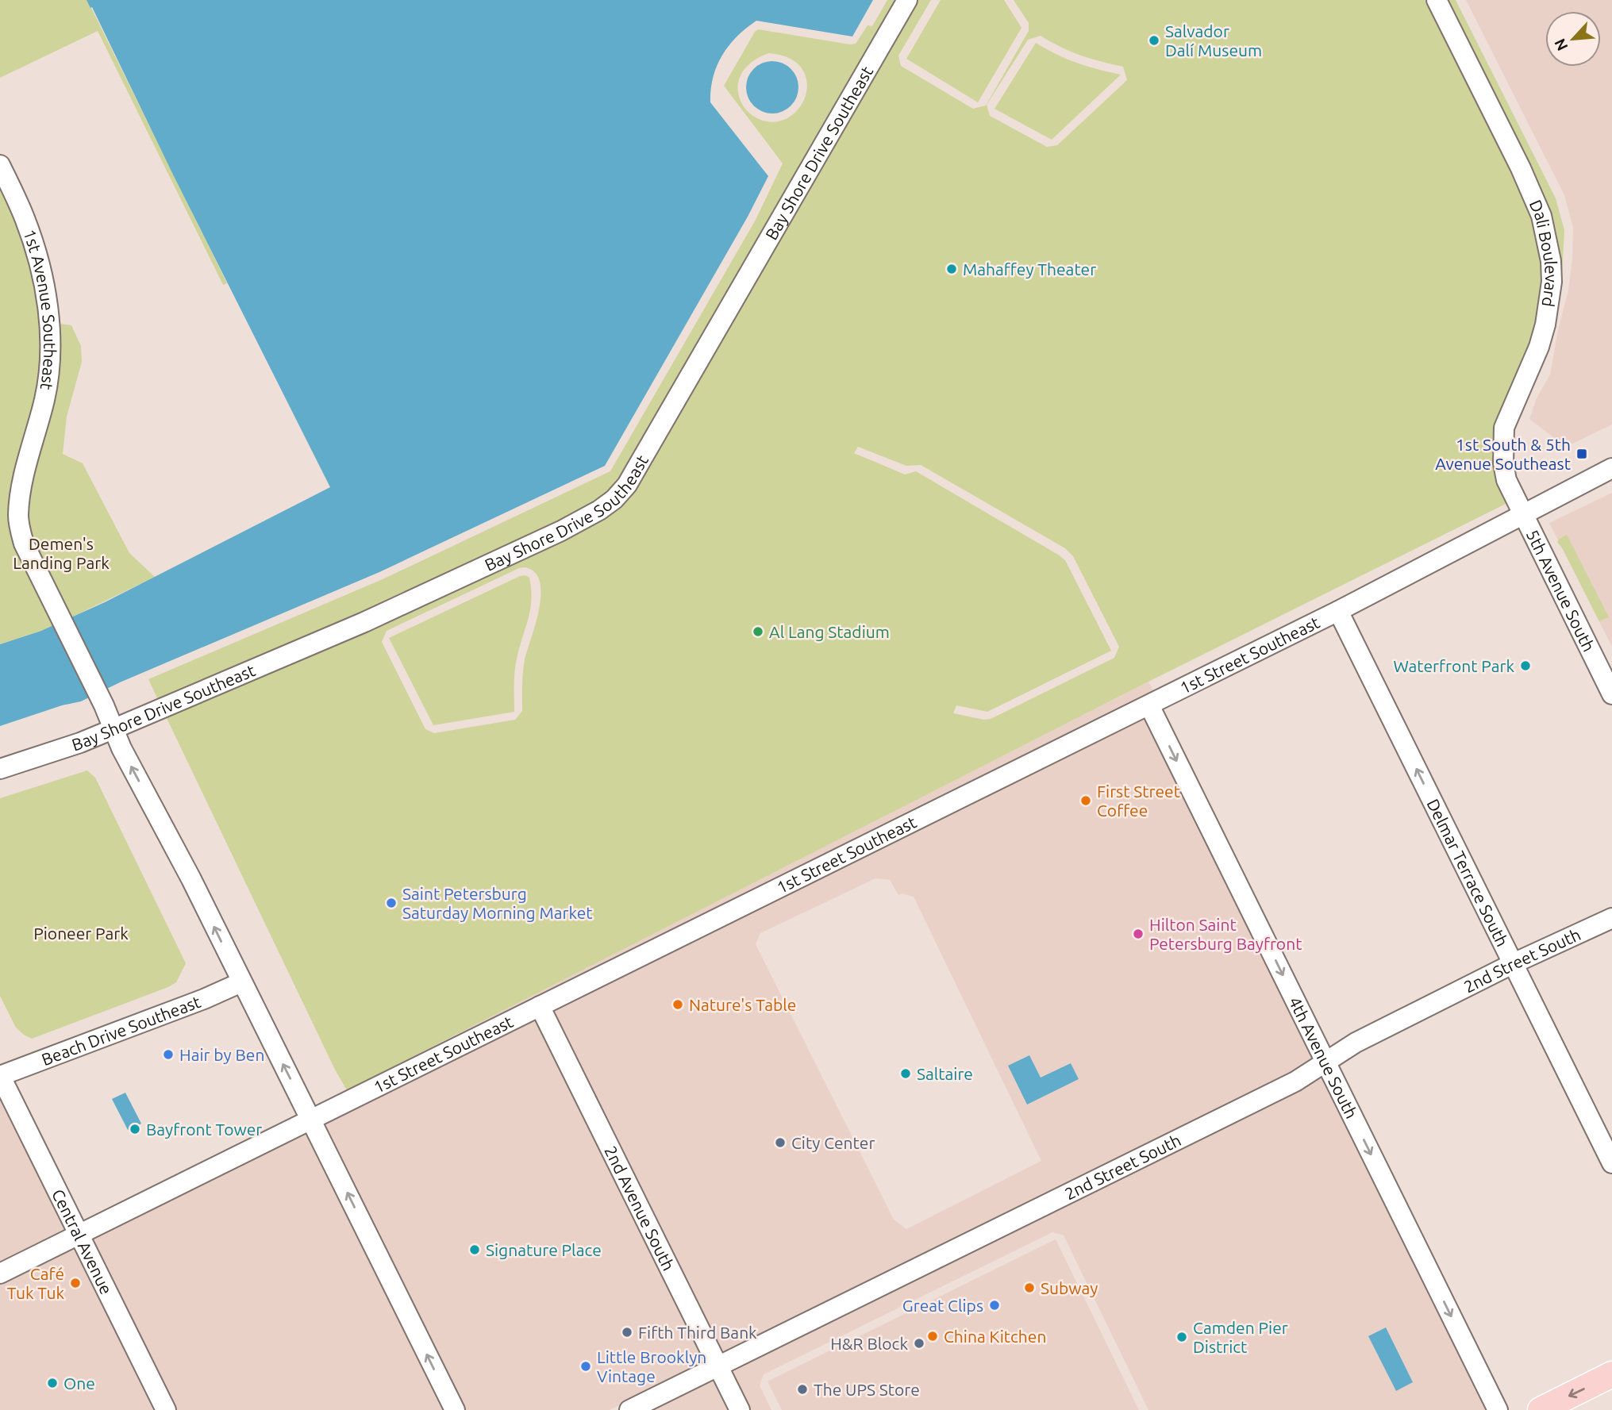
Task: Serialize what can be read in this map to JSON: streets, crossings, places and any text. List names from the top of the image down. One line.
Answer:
{"streets":{"street":["Bay Shore Drive Southeast","Dali Boulevard","1st Avenue Southeast","5th Avenue South","1st Street Southeast","Delmar Terrace South","2nd Street South","Beach Drive Southeast","4th Avenue South","2nd Avenue South","Central Avenue"]},"crossings":[["Bay Shore Drive Southeast","1st Avenue Southeast"],["Dali Boulevard","5th Avenue South"],["Dali Boulevard","1st Street Southeast"],["1st Avenue Southeast","1st Street Southeast"],["1st Avenue Southeast","Beach Drive Southeast"],["5th Avenue South","1st Street Southeast"],["1st Street Southeast","Delmar Terrace South"],["1st Street Southeast","4th Avenue South"],["1st Street Southeast","2nd Avenue South"],["1st Street Southeast","Central Avenue"],["Delmar Terrace South","2nd Street South"],["2nd Street South","4th Avenue South"],["2nd Street South","2nd Avenue South"],["Beach Drive Southeast","Central Avenue"]],"one_way":["1st Avenue Southeast","Delmar Terrace South","4th Avenue South"],"parks":["Demen's Landing Park","Pioneer Park"],"places":{"other":["Salvador Dalí Museum","Mahaffey Theater","Al Lang Stadium","Waterfront Park","First Street Coffee","Saint Petersburg Saturday Morning Market","Hilton Saint Petersburg Bayfront","Nature's Table","Hair by Ben","Saltaire","Bayfront Tower","City Center","Signature Place","Café Tuk Tuk","Subway","Great Clips","Fifth Third Bank","China Kitchen","Camden Pier District","H&R Block","Little Brooklyn Vintage","One","The UPS Store"],"transit":["1st South & 5th Avenue Southeast"]},"north":"bottom left"}
